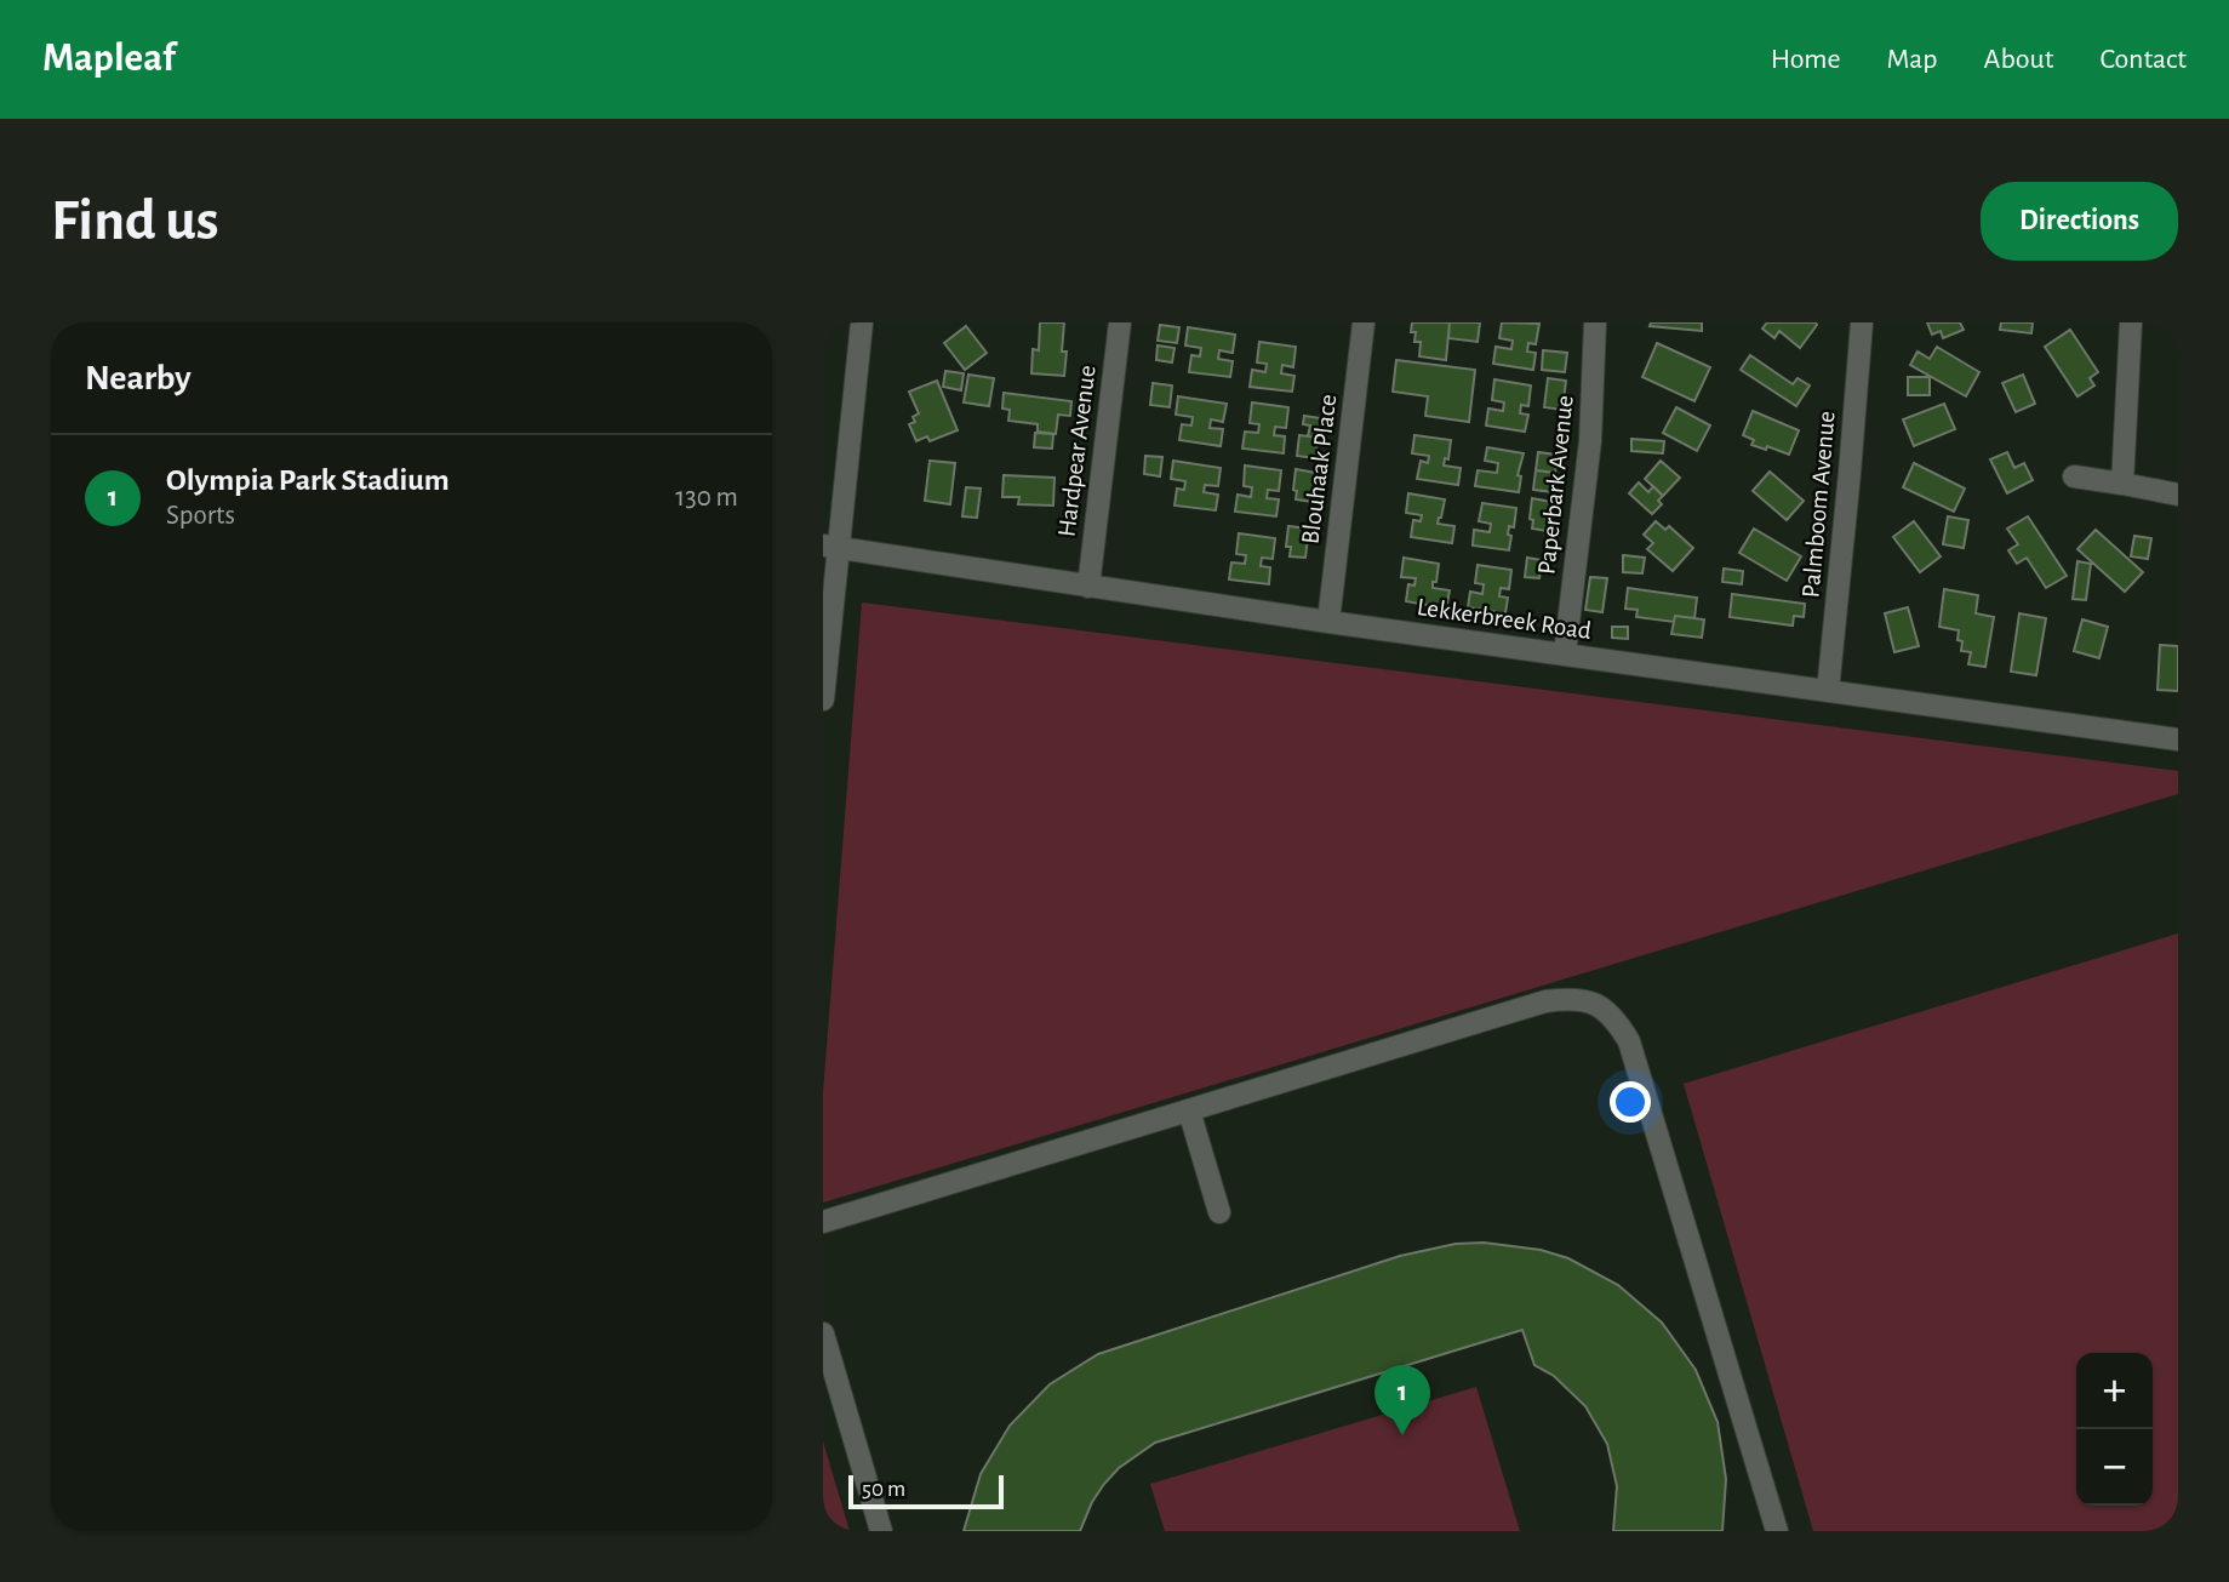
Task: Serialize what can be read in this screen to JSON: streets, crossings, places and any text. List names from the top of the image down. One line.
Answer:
{"streets":{"street":["Hardpear Avenue","Blouhaak Place","Paperbark Avenue","Palmboom Avenue","Lekkerbreek Road"]},"crossings":[["Hardpear Avenue","Lekkerbreek Road"],["Blouhaak Place","Lekkerbreek Road"],["Paperbark Avenue","Lekkerbreek Road"],["Palmboom Avenue","Lekkerbreek Road"]],"scale_bar":"50 m","page":{"header":"Mapleaf","nav":["Home","Map","About","Contact"],"buttons":"Directions","title":"Find us","heading":"Nearby","list":[{"mark":"1","name":"Olympia Park Stadium","note":"Sports","value":"130 m"}],"map_buttons":["+","−"],"pins":"1","scale":"50 m"}}
